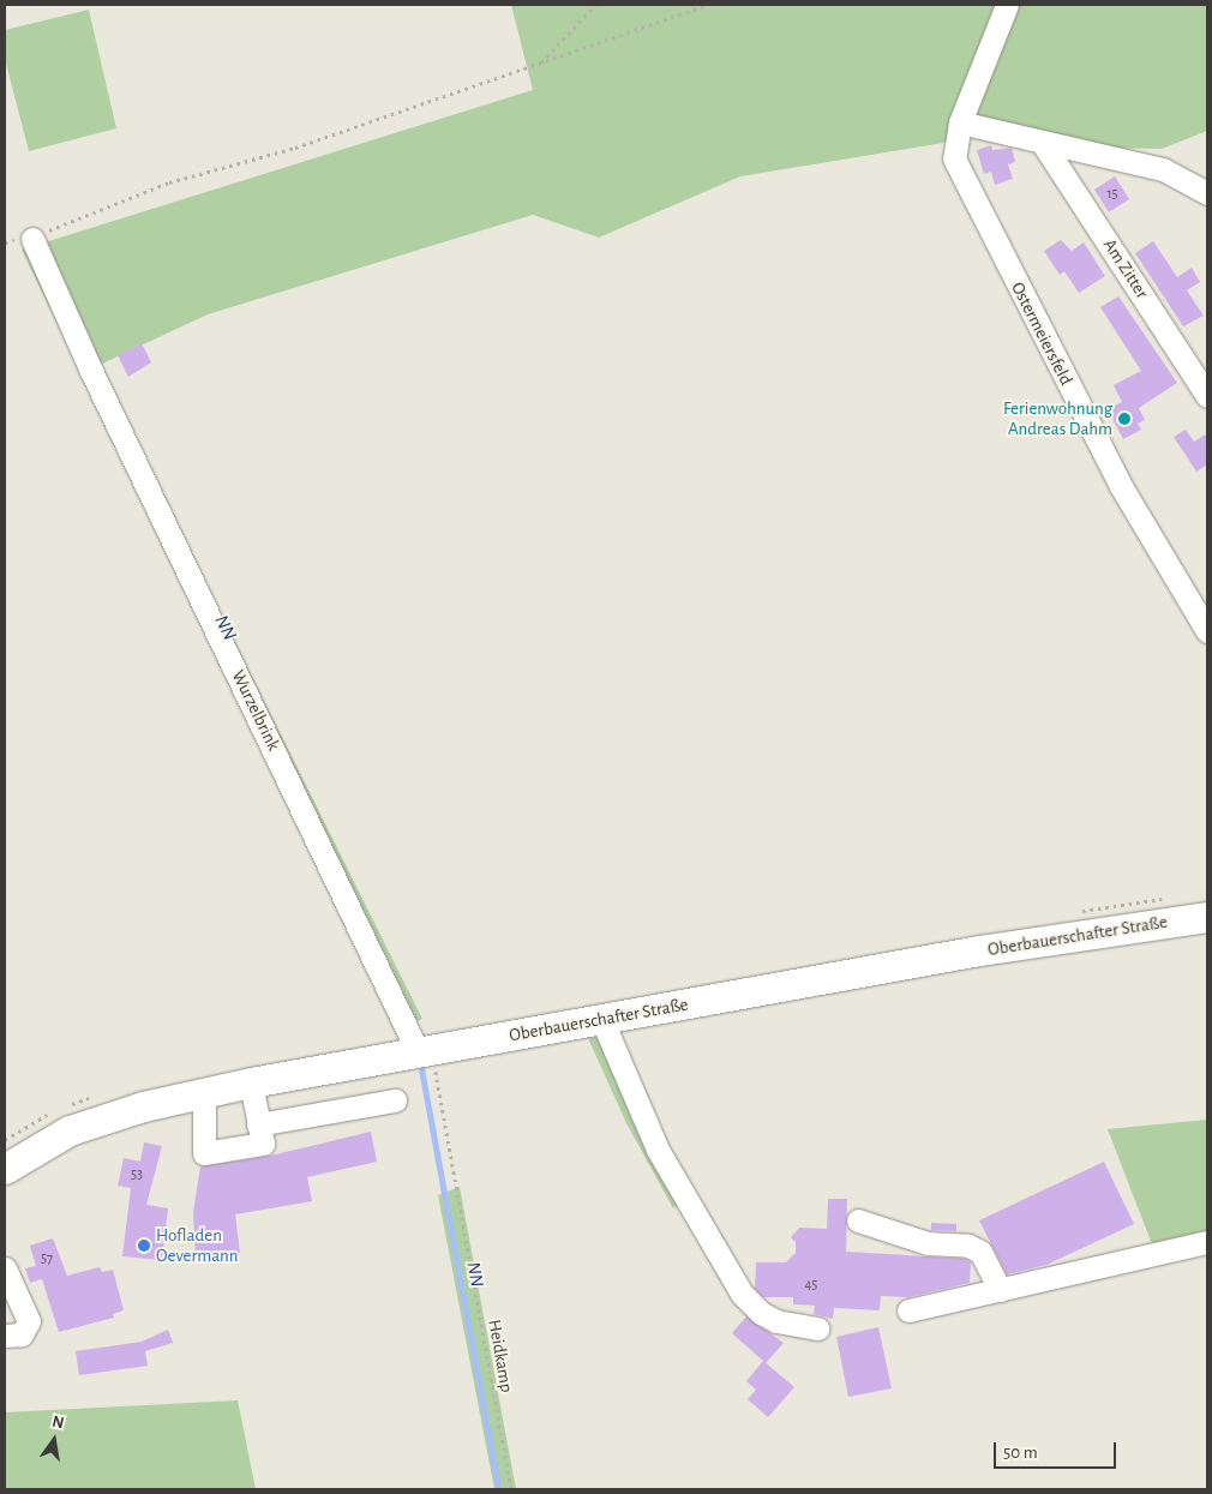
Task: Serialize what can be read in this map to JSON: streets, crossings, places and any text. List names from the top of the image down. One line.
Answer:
{"streets":{"main road":["Oberbauerschafter Straße"],"street":["Am Zitter","Ostermeiersfeld","Wurzelbrink"],"path":["Heidkamp"]},"crossings":[["Wurzelbrink","Oberbauerschafter Straße"],["Wurzelbrink","Heidkamp"],["Oberbauerschafter Straße","Heidkamp"]],"water":["NN"],"places":["Ferienwohnung Andreas Dahm","Hofladen Oevermann"],"house_numbers":["15","53","57","45"],"scale_bar":"50 m","north":"top"}
